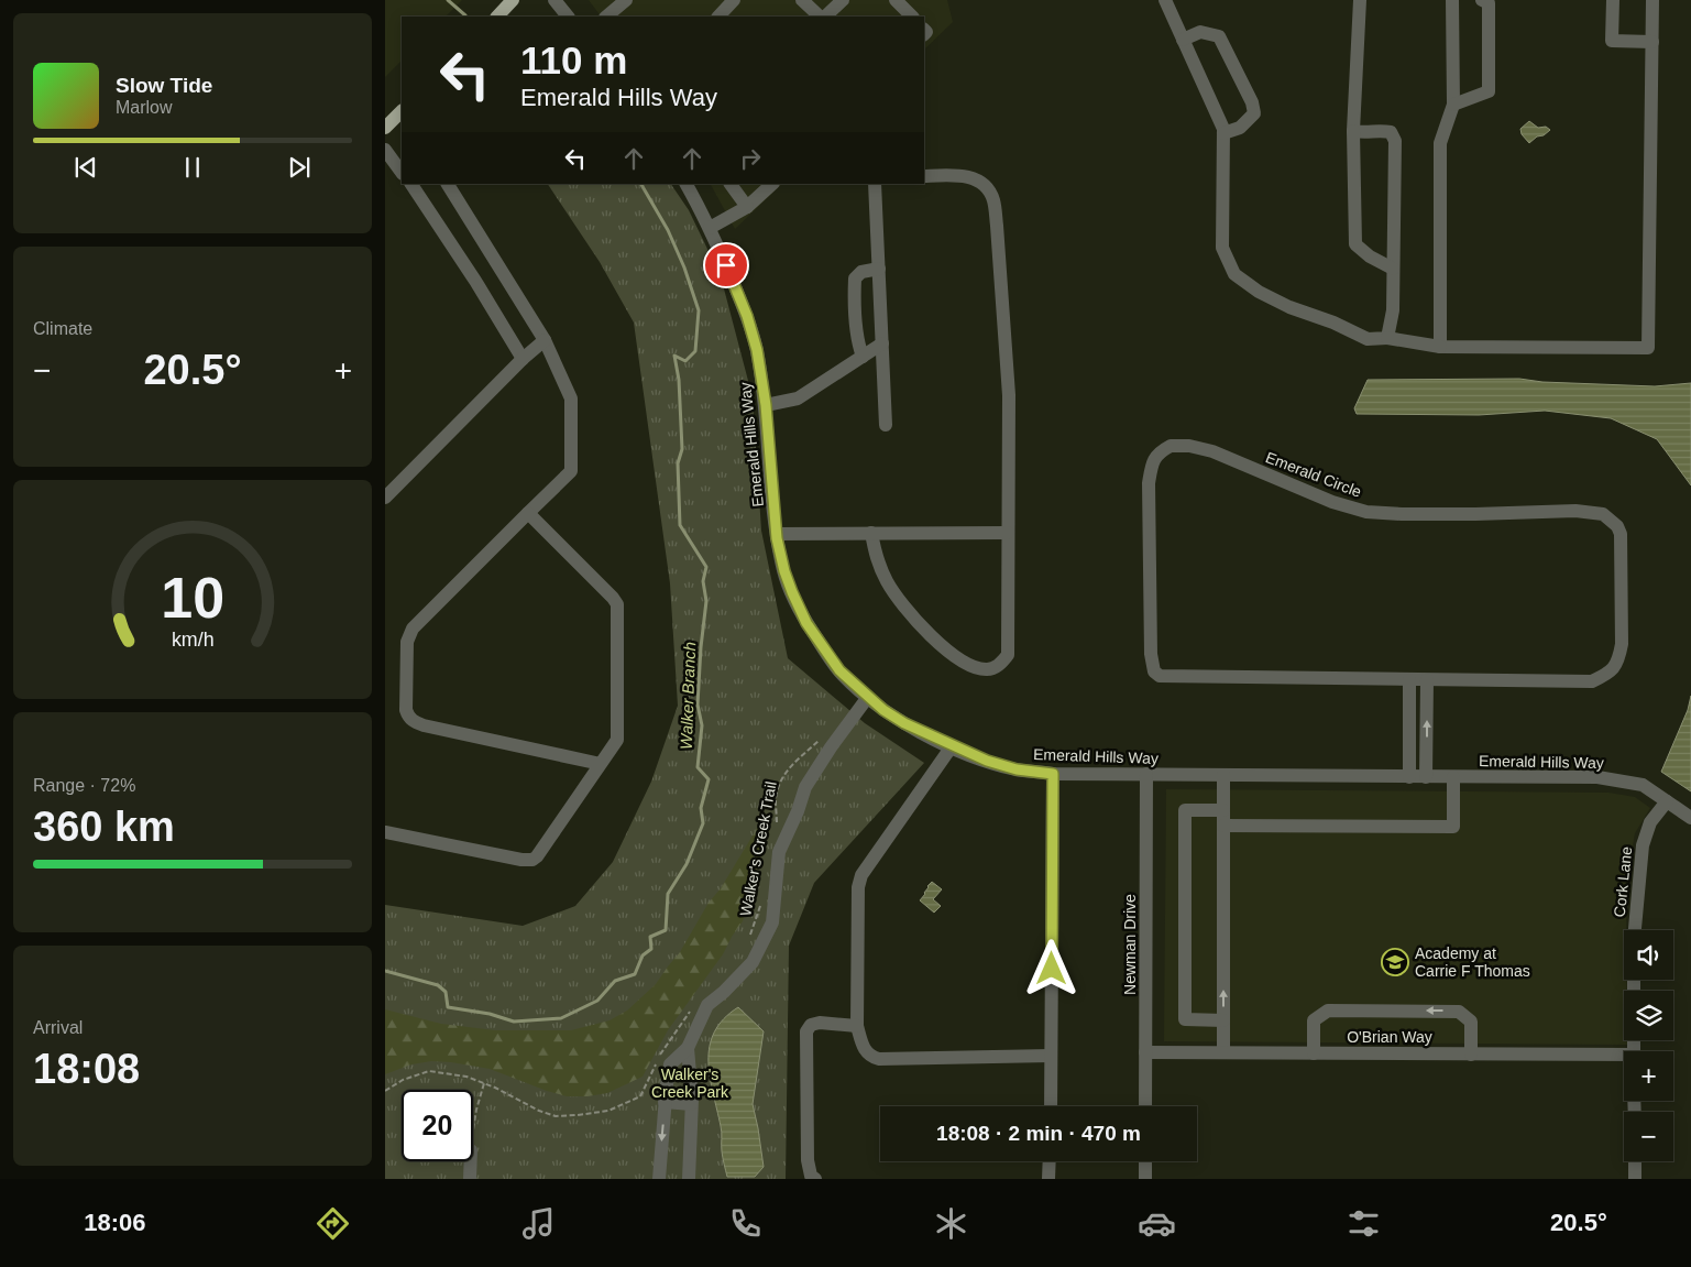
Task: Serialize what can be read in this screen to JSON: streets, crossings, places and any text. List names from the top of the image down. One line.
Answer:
{"streets":{"street":["Emerald Hills Way","Emerald Circle","Cork Lane","Newman Drive","O'Brian Way"],"path":["Walker's Creek Trail"]},"crossings":[["Emerald Hills Way","Cork Lane"],["Emerald Hills Way","Newman Drive"],["Newman Drive","O'Brian Way"]],"water":["Walker Branch"],"parks":["Walker's Creek Park"],"places":{"school or university":["Academy at Carrie F Thomas"]},"page":{"turn":["110 m","Emerald Hills Way"],"song":["Slow Tide","Marlow"],"tile":["Climate",["Range · 72%","360 km"],["Arrival","18:08"]],"heat":["−","20.5°","+"],"map_buttons":["+","−"],"limit":"20","trip":"18:08 · 2 min · 470 m","tabs":["18:06","20.5°"],"gauge":["10","km/h"]}}
